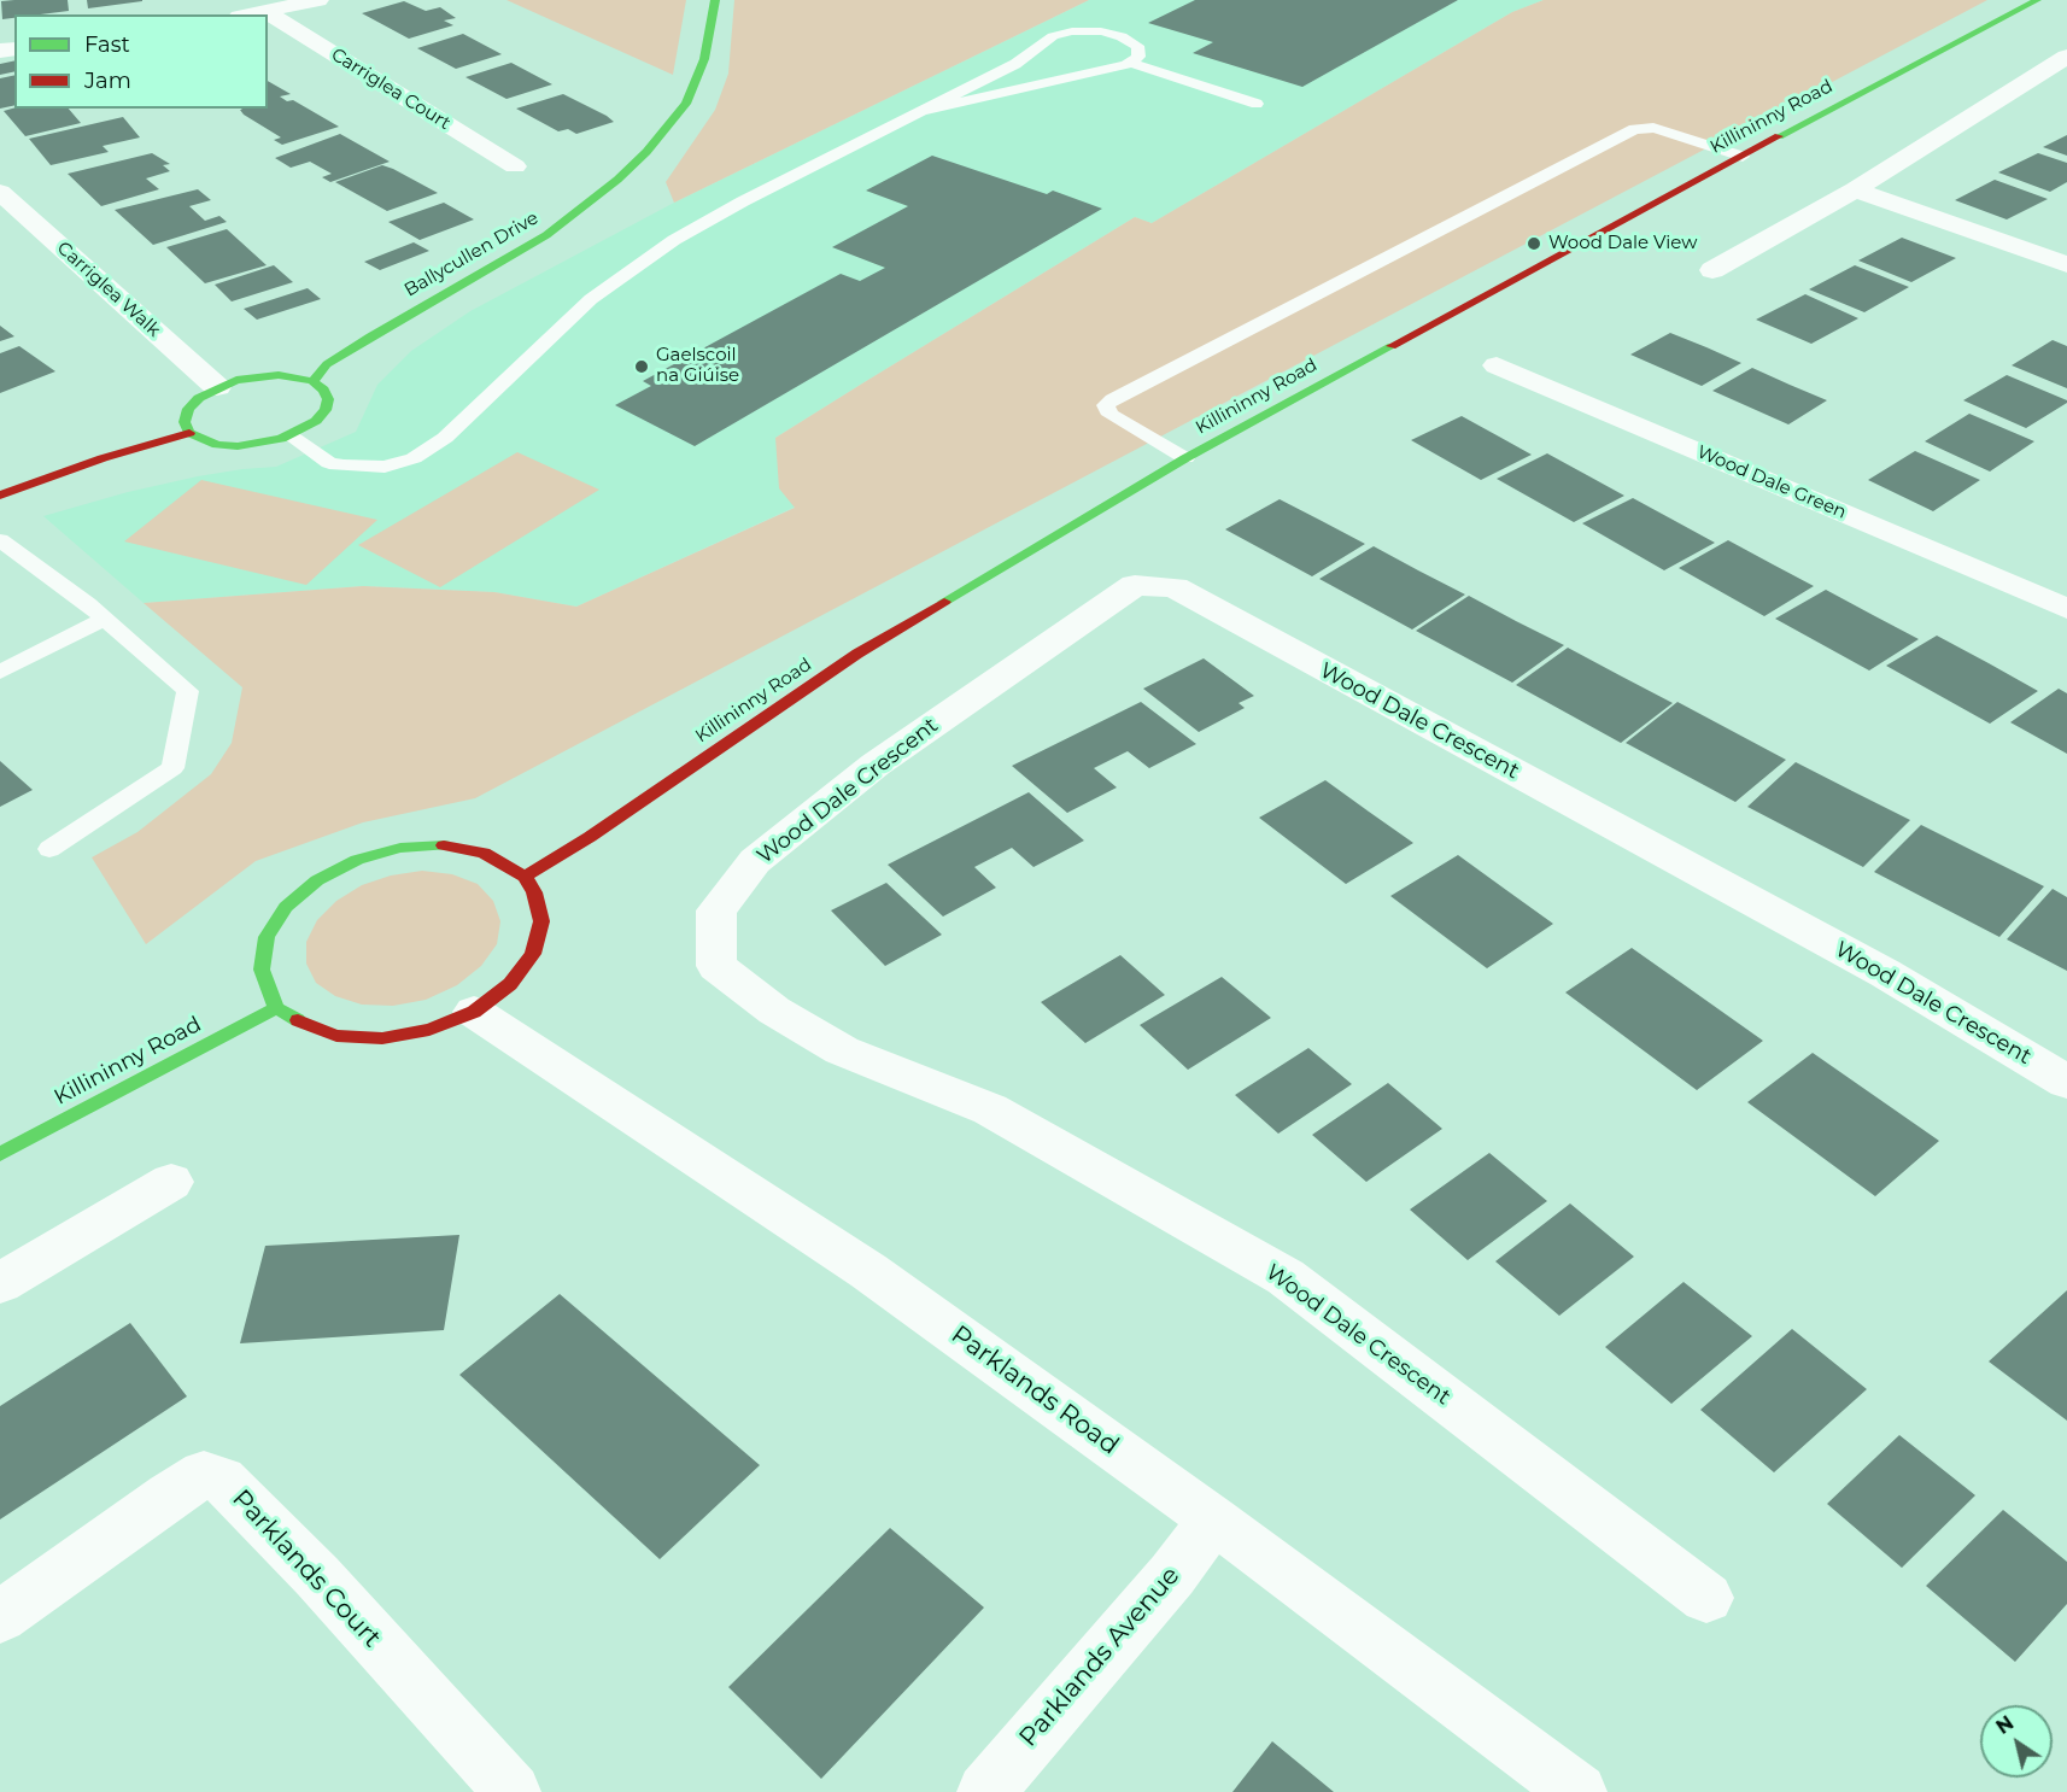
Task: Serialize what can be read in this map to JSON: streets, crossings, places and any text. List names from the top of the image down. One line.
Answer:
{"streets":{"main road":["Killininny Road","Ballycullen Drive"],"street":["Carriglea Court","Carriglea Walk","Wood Dale Green","Wood Dale Crescent","Parklands Road","Parklands Court","Parklands Avenue"]},"crossings":[["Killininny Road","Parklands Road"],["Parklands Road","Parklands Avenue"]],"places":["Wood Dale View","Gaelscoil na Giúise"],"legend":["Fast","Jam"],"north":"top left"}
